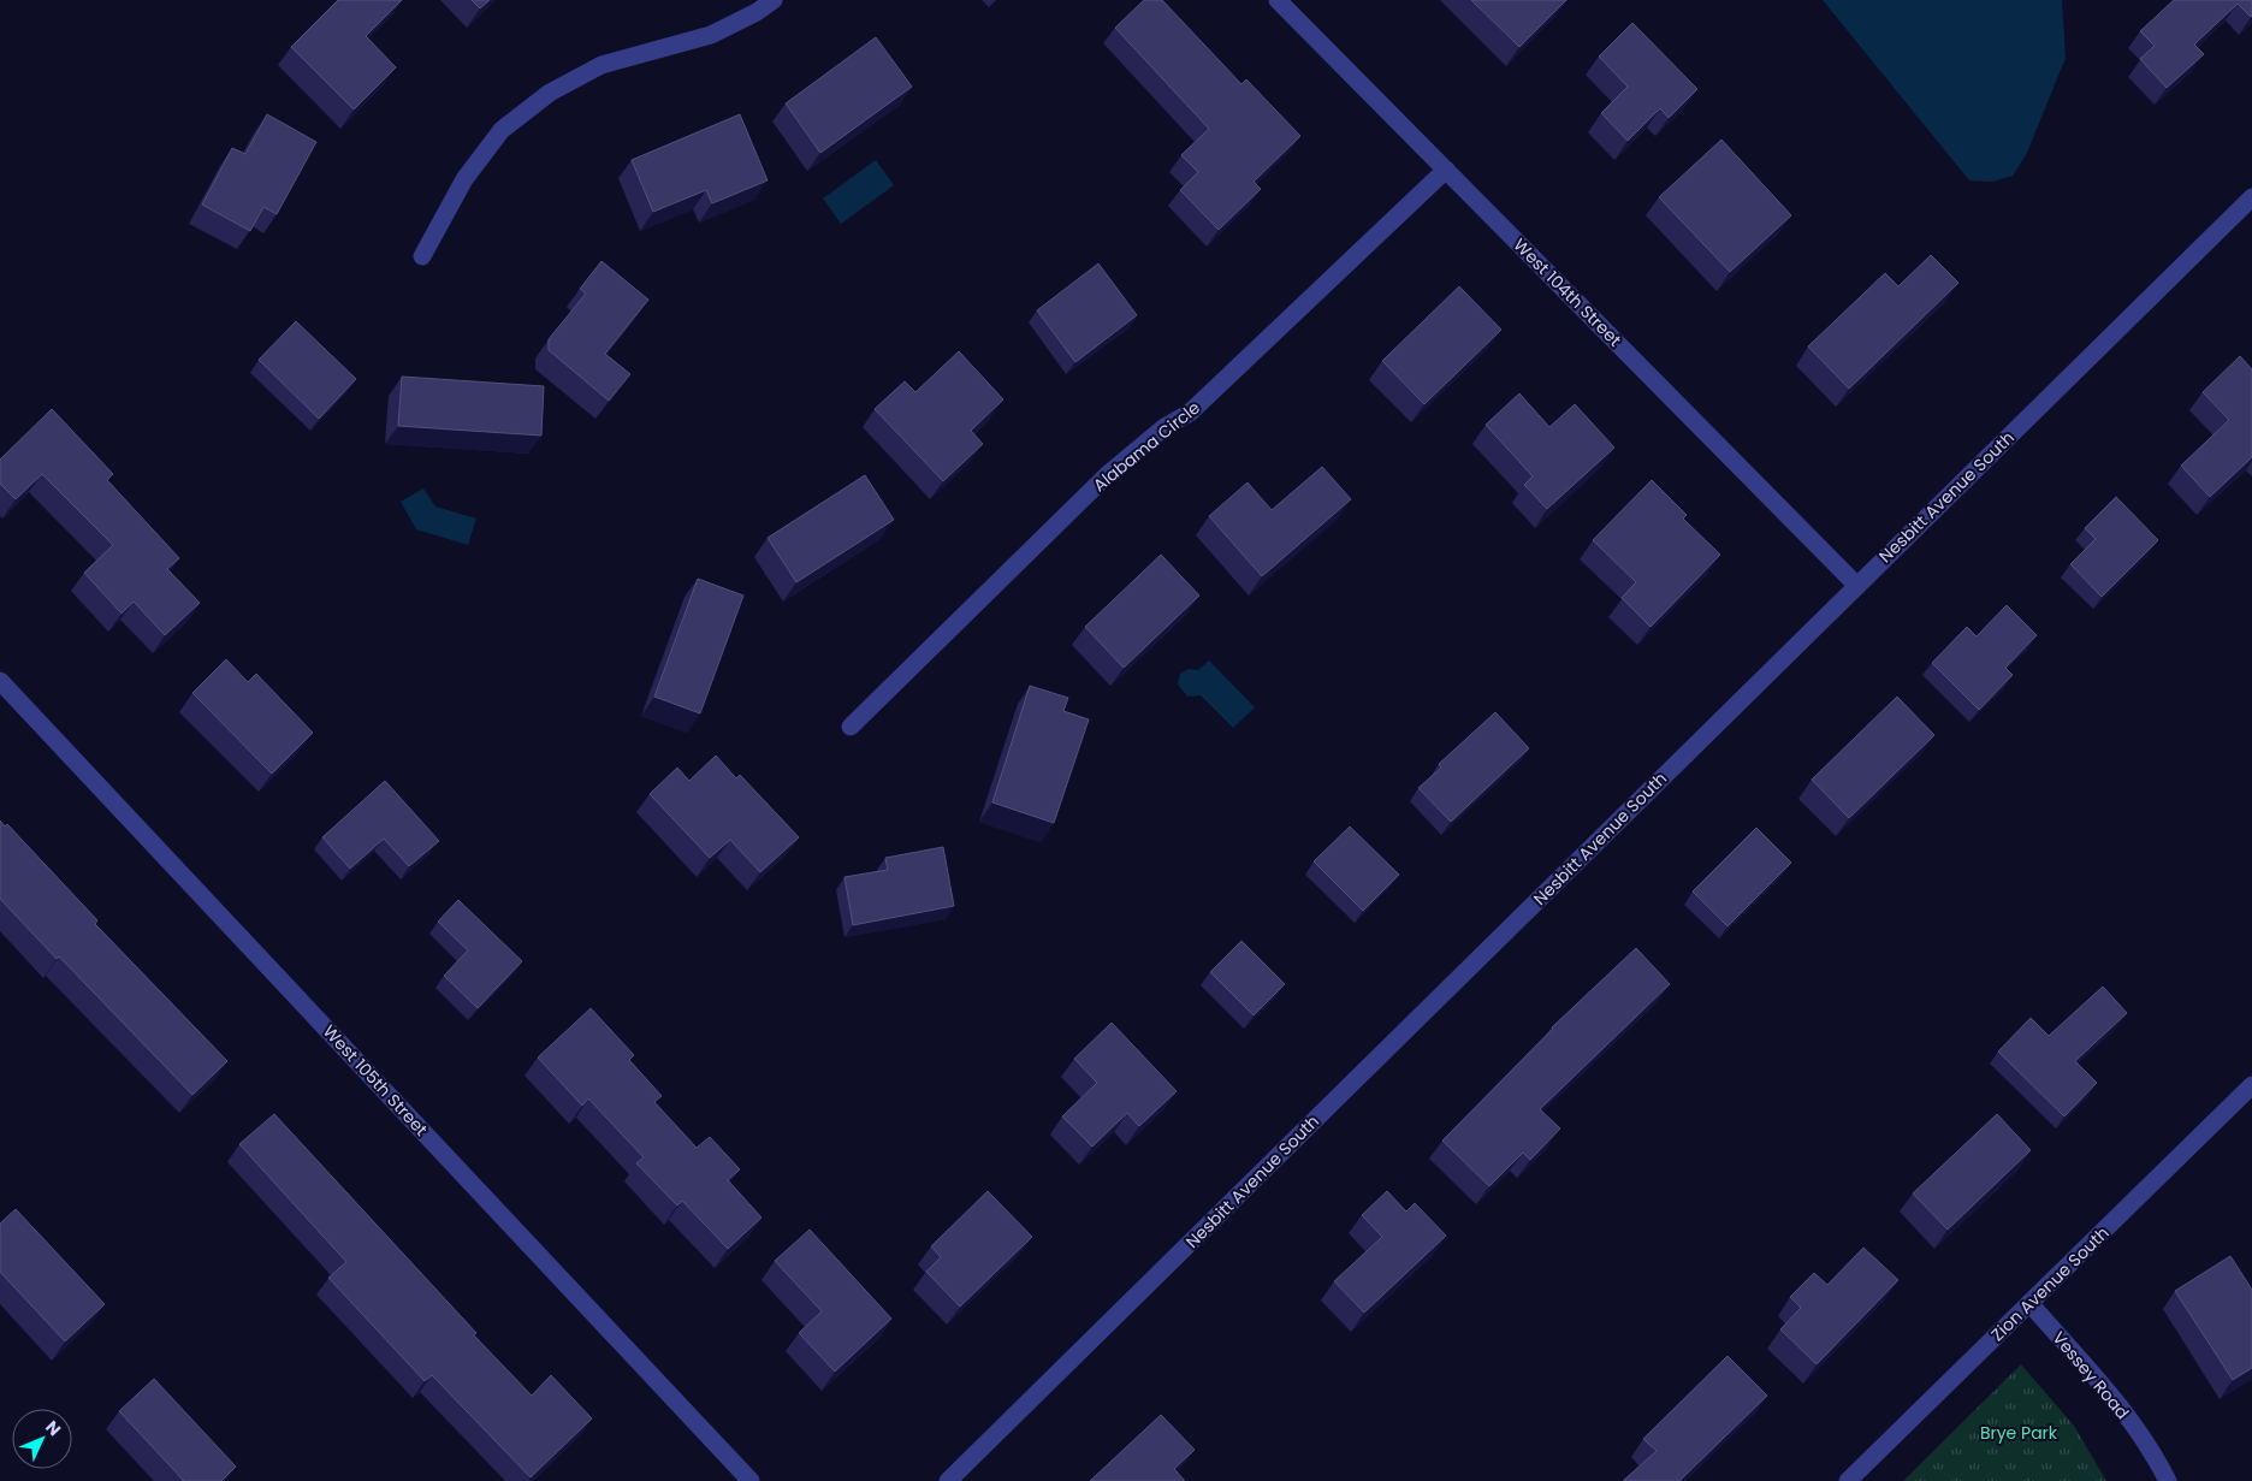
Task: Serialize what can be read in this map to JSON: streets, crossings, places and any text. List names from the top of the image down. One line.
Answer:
{"streets":{"street":["West 104th Street","Alabama Circle","Nesbitt Avenue South","West 105th Street","Zion Avenue South","Vessey Road"]},"crossings":[["West 104th Street","Alabama Circle"],["West 104th Street","Nesbitt Avenue South"],["Zion Avenue South","Vessey Road"]],"parks":["Brye Park"],"north":"top right"}
